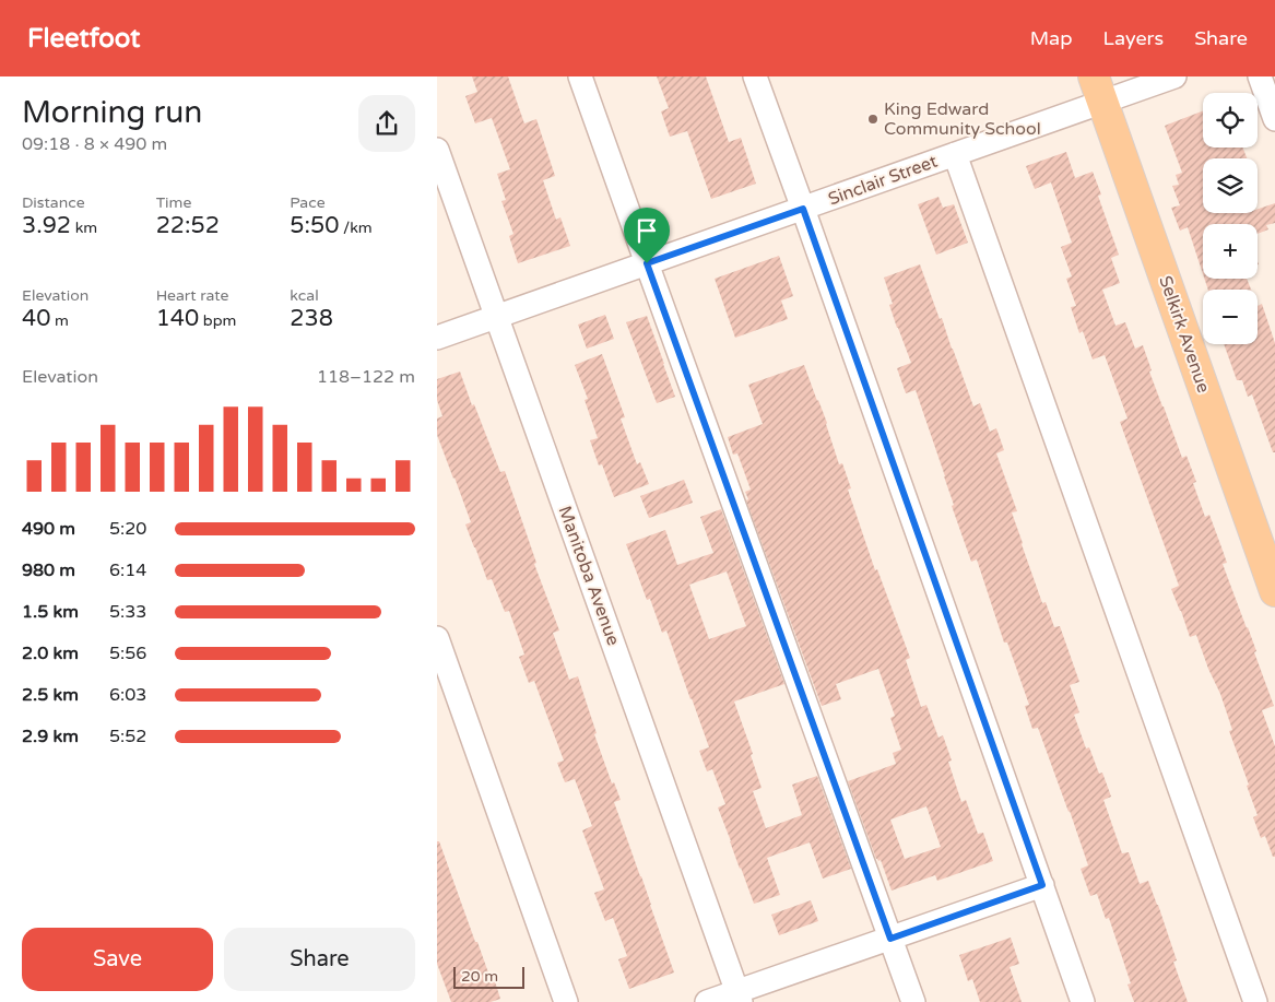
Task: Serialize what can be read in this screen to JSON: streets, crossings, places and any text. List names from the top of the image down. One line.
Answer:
{"streets":{"main road":["Selkirk Avenue"],"street":["Sinclair Street","Manitoba Avenue"]},"crossings":[["Sinclair Street","Selkirk Avenue"],["Sinclair Street","Manitoba Avenue"]],"places":["King Edward Community School"],"scale_bar":"20 m","page":{"header":"Fleetfoot","nav":["Map","Layers","Share"],"heading":["Morning run","09:18 · 8 × 490 m"],"map_buttons":["+","−"],"stats":[["Distance","3.92 km"],["Time","22:52"],["Pace","5:50 /km"],["Elevation","40 m"],["Heart rate","140 bpm"],["kcal","238"]],"chart":["Elevation","118–122 m"],"list":[{"name":"490 m","note":"5:20"},{"name":"980 m","note":"6:14"},{"name":"1.5 km","note":"5:33"},{"name":"2.0 km","note":"5:56"},{"name":"2.5 km","note":"6:03"},{"name":"2.9 km","note":"5:52"}],"buttons":["Save","Share"],"scale":"20 m"}}
